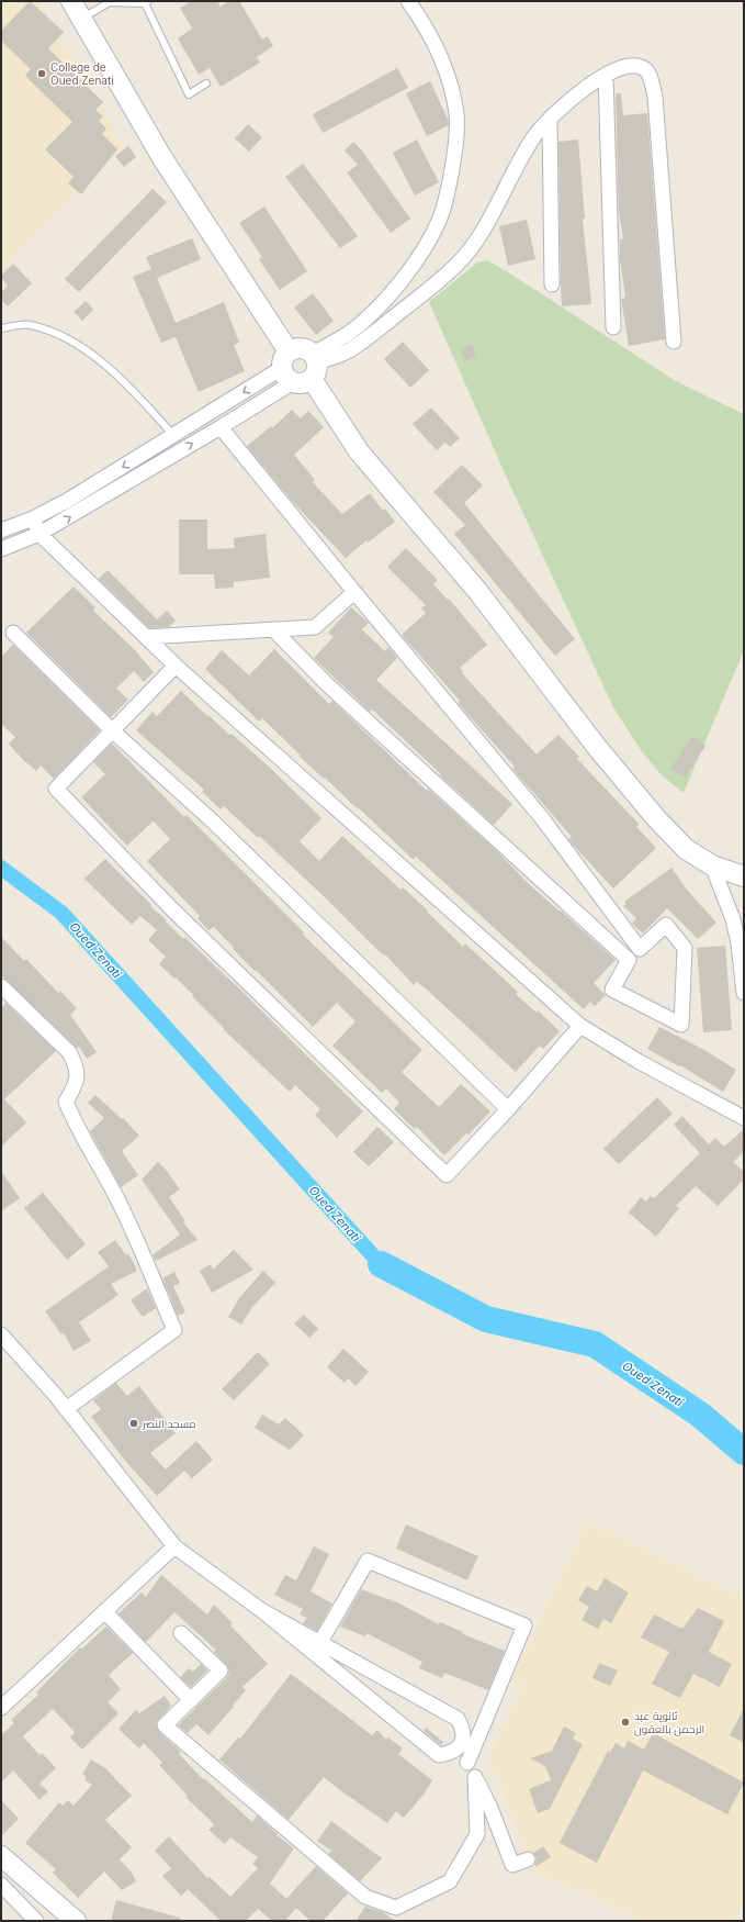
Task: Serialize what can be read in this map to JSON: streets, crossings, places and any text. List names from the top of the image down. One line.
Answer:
{"water":["Oued Zenati"],"places":["College de Oued Zenati","مسجد النصر","ثانوية عبد الرحمن بالعقون"]}
